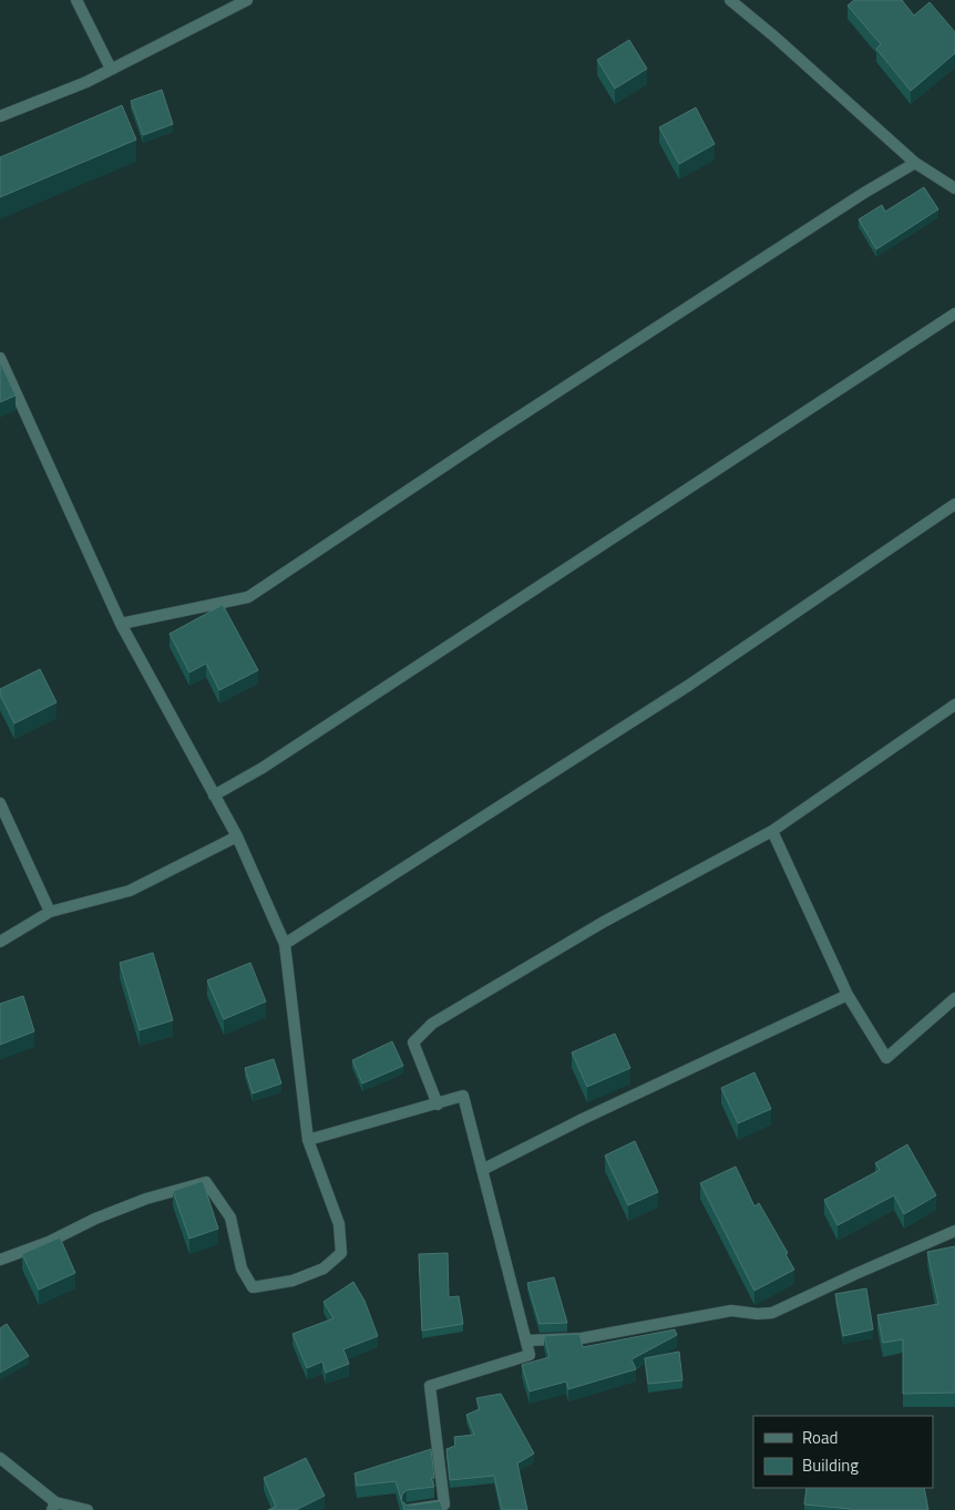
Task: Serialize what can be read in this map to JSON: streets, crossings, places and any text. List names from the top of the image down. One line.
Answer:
{"legend":["Road","Building"]}
